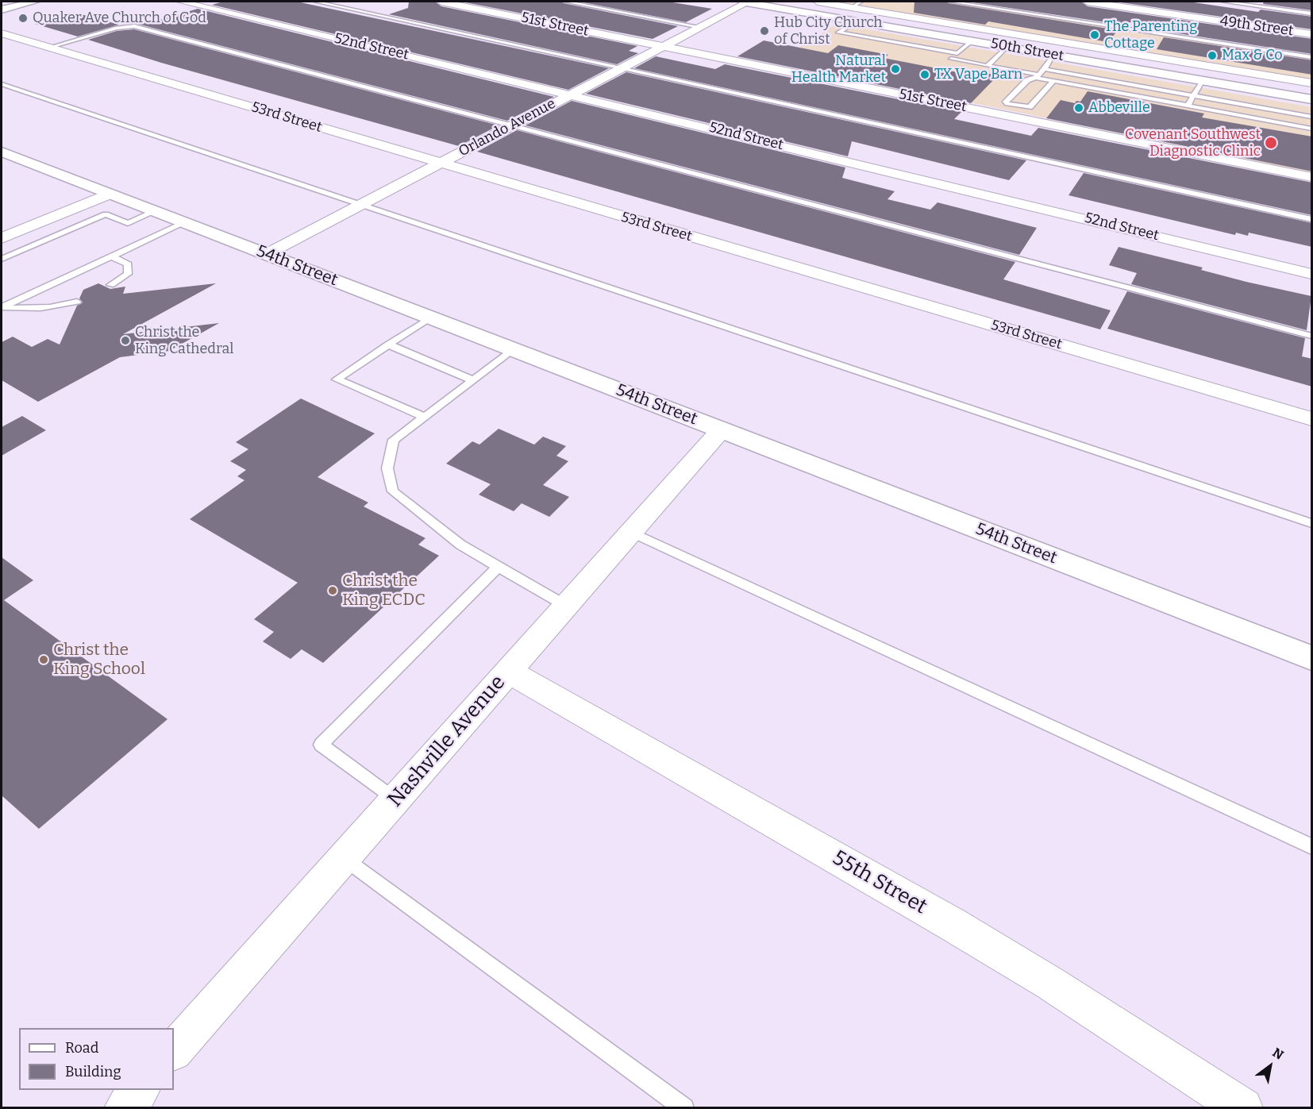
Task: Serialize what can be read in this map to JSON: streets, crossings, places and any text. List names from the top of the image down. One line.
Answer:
{"streets":{"street":["51st Street","49th Street","52nd Street","50th Street","53rd Street","Orlando Avenue","54th Street","Nashville Avenue","55th Street"]},"crossings":[["51st Street","Orlando Avenue"],["52nd Street","Orlando Avenue"],["50th Street","Orlando Avenue"],["53rd Street","Orlando Avenue"],["Orlando Avenue","54th Street"],["54th Street","Nashville Avenue"],["Nashville Avenue","55th Street"]],"places":["Quaker Ave Church of God","Hub City Church of Christ","The Parenting Cottage","Max & Co","Natural Health Market","TX Vape Barn","Abbeville","Covenant Southwest Diagnostic Clinic","Christ the King Cathedral","Christ the King ECDC","Christ the King School"],"legend":["Road","Building"],"north":"top right"}
